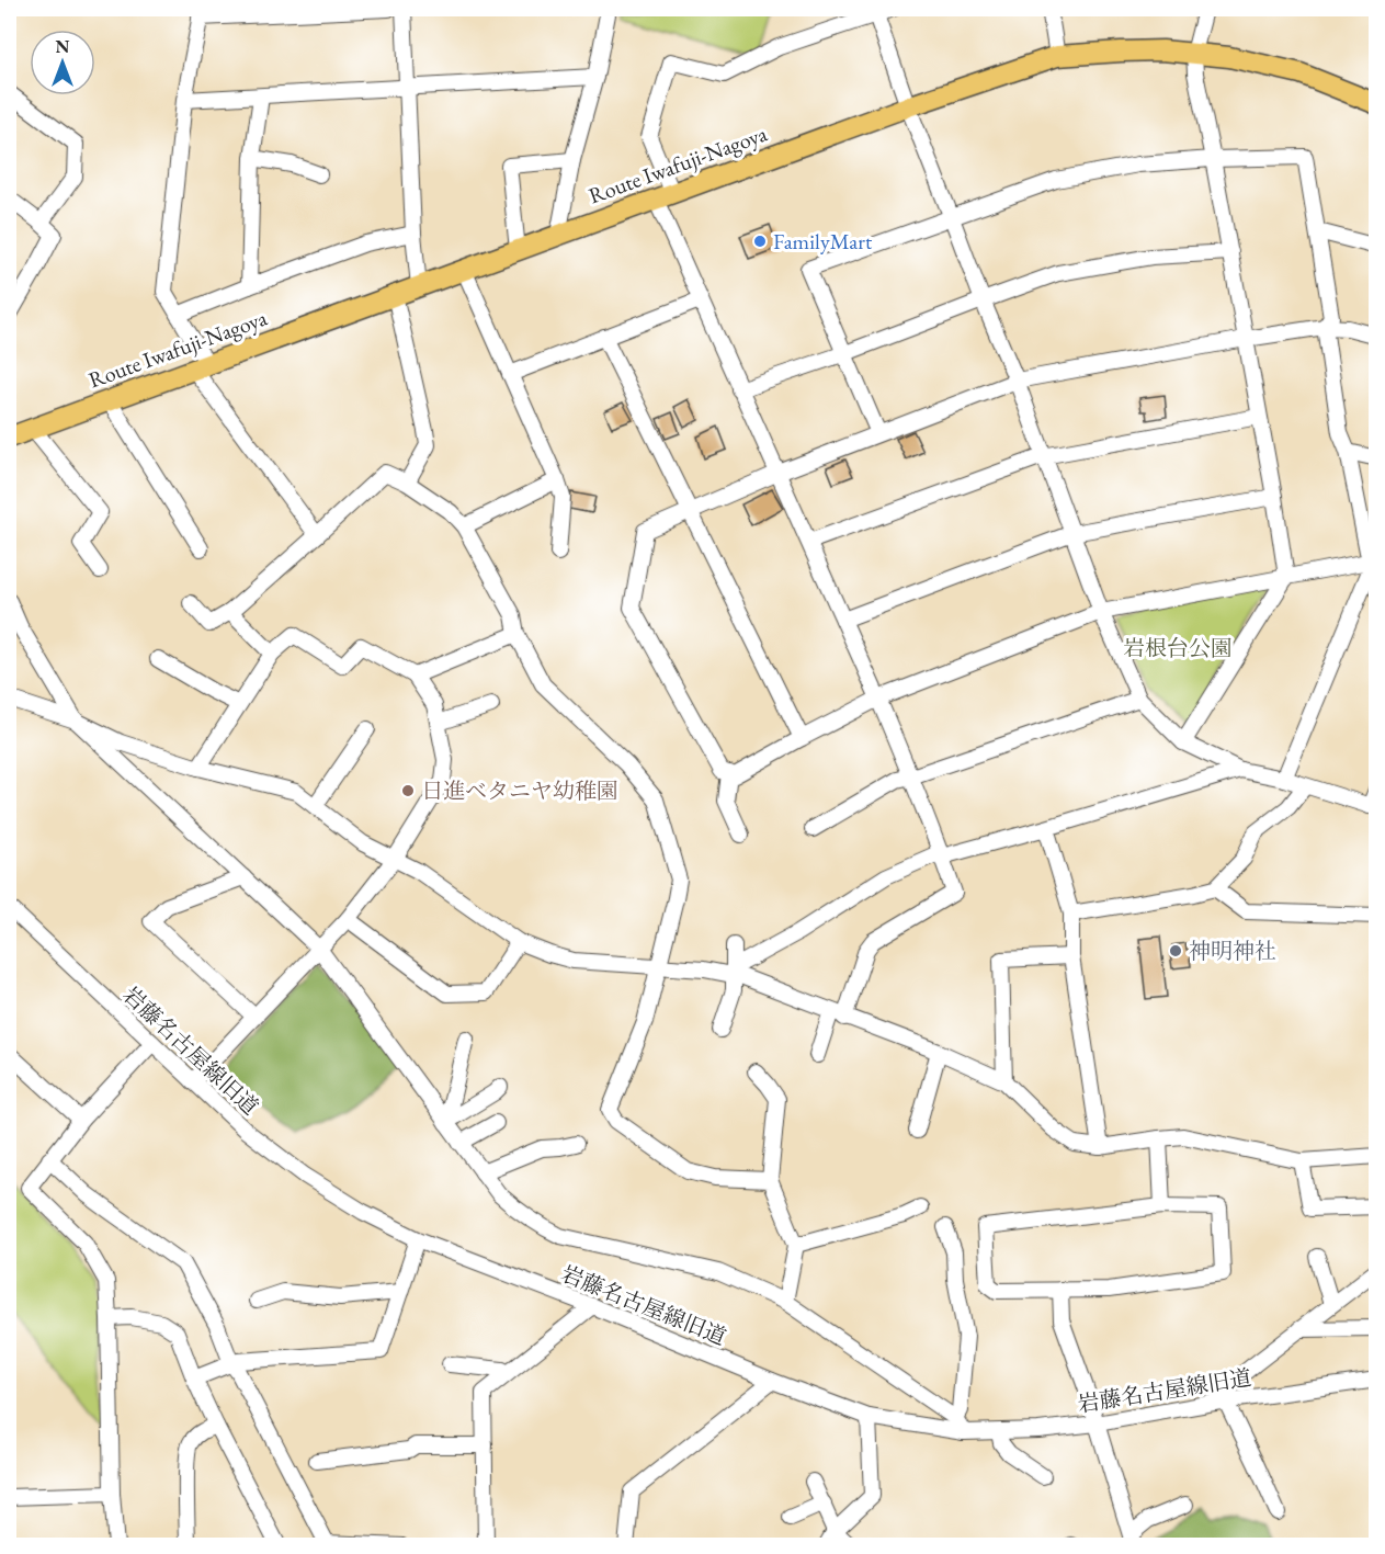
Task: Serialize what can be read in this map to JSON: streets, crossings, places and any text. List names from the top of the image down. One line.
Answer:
{"streets":{"main road":["Route Iwafuji-Nagoya"],"street":["岩藤名古屋線旧道"]},"parks":["岩根台公園"],"places":["FamilyMart","日進ベタニヤ幼稚園","神明神社"],"north":"top"}
